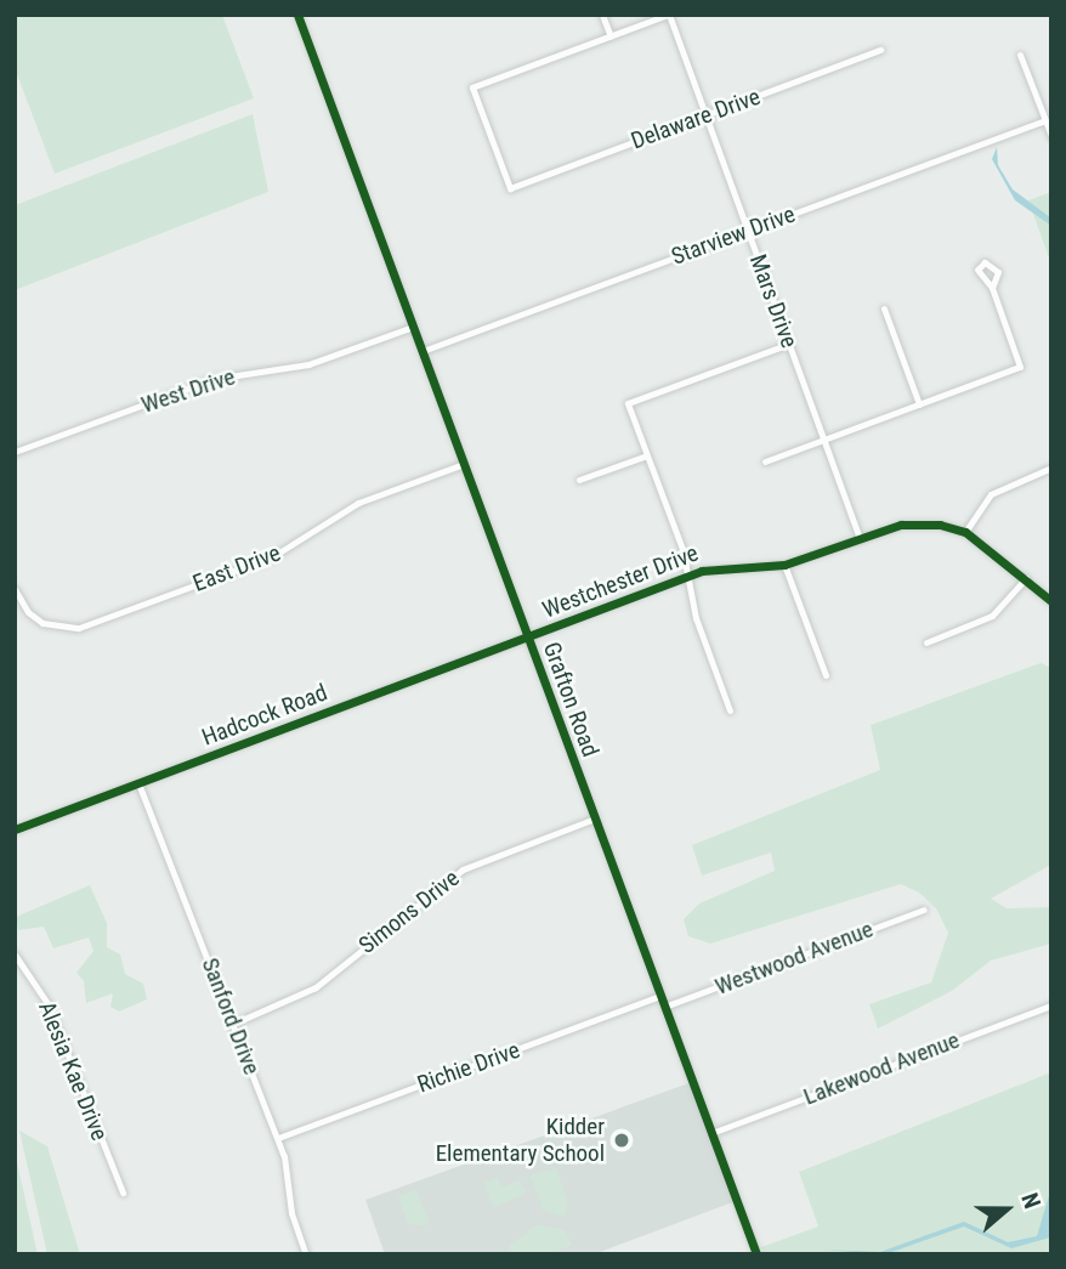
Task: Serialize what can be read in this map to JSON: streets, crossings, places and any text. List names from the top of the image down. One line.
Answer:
{"streets":{"street":["Delaware Drive","Starview Drive","Mars Drive","West Drive","East Drive","Westchester Drive","Grafton Road","Hadcock Road","Simons Drive","Westwood Avenue","Sanford Drive","Richie Drive","Lakewood Avenue","Alesia Kae Drive"]},"crossings":[["Delaware Drive","Mars Drive"],["Starview Drive","Mars Drive"],["Starview Drive","Grafton Road"],["Mars Drive","Westchester Drive"],["West Drive","Grafton Road"],["East Drive","Grafton Road"],["Westchester Drive","Grafton Road"],["Westchester Drive","Hadcock Road"],["Grafton Road","Hadcock Road"],["Grafton Road","Simons Drive"],["Grafton Road","Westwood Avenue"],["Grafton Road","Richie Drive"],["Grafton Road","Lakewood Avenue"],["Hadcock Road","Sanford Drive"],["Simons Drive","Sanford Drive"],["Sanford Drive","Richie Drive"]],"places":["Kidder Elementary School"],"north":"right"}
